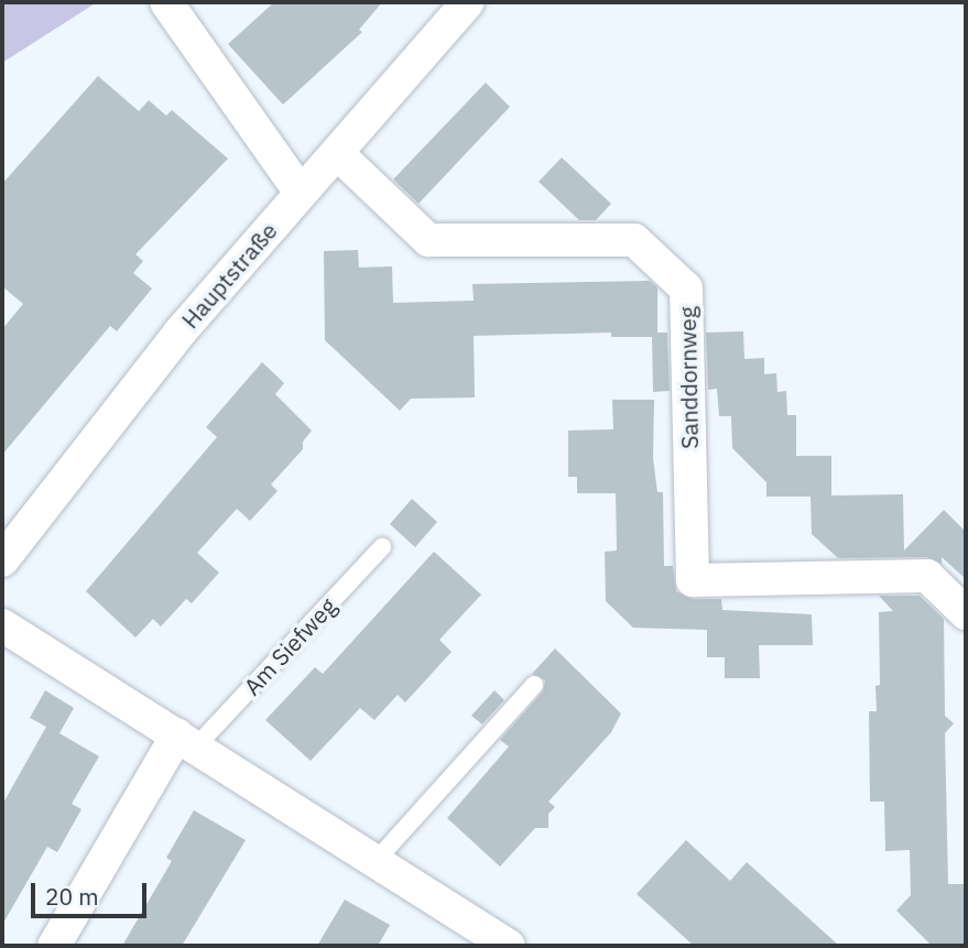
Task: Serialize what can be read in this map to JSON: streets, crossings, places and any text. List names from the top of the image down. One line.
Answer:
{"streets":{"street":["Hauptstraße","Sanddornweg"],"lane":["Am Siefweg"]},"crossings":[["Hauptstraße","Sanddornweg"]],"scale_bar":"20 m"}
